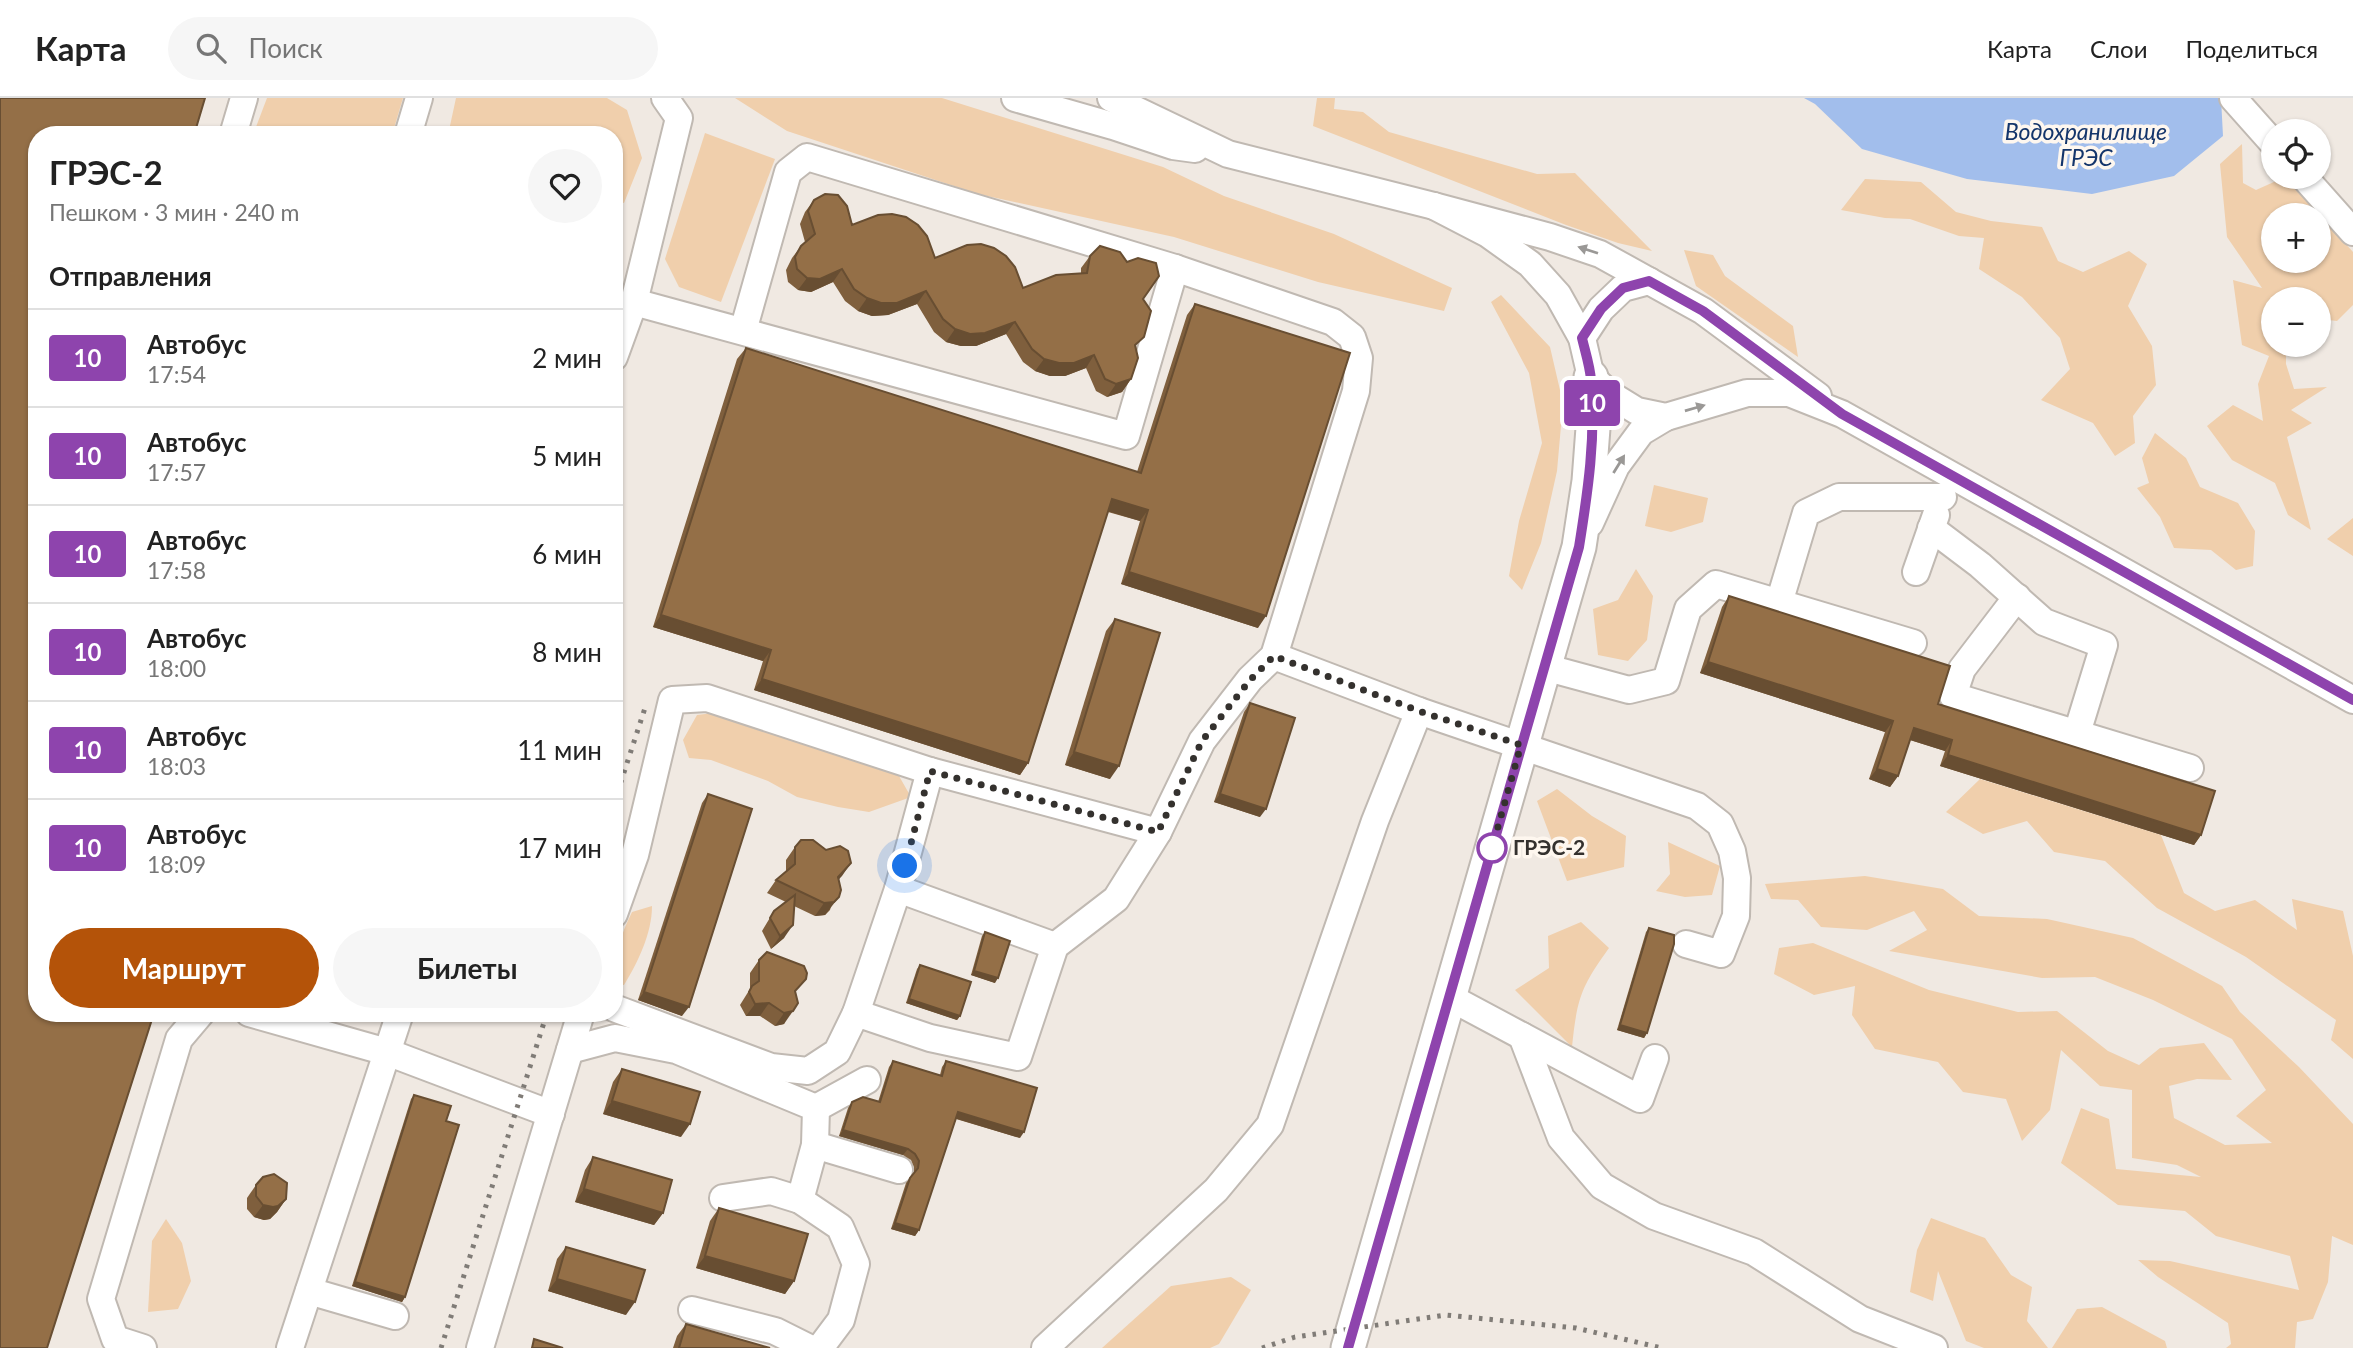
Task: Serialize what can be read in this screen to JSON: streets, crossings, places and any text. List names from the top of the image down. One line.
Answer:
{"water":["Водохранилище ГРЭС"],"places":["ГРЭС-2"],"lines":["bus line 10"],"page":{"header":"Карта","search":"Поиск","nav":["Карта","Слои","Поделиться"],"on_map":"10","map_buttons":["+","−"],"heading":[["ГРЭС-2","Пешком · 3 мин · 240 m"],"Отправления"],"list":[{"mark":"10","name":"Автобус","note":"17:54","value":"2 мин"},{"mark":"10","name":"Автобус","note":"17:57","value":"5 мин"},{"mark":"10","name":"Автобус","note":"17:58","value":"6 мин"},{"mark":"10","name":"Автобус","note":"18:00","value":"8 мин"},{"mark":"10","name":"Автобус","note":"18:03","value":"11 мин"},{"mark":"10","name":"Автобус","note":"18:09","value":"17 мин"}],"buttons":["Маршрут","Билеты"]}}
